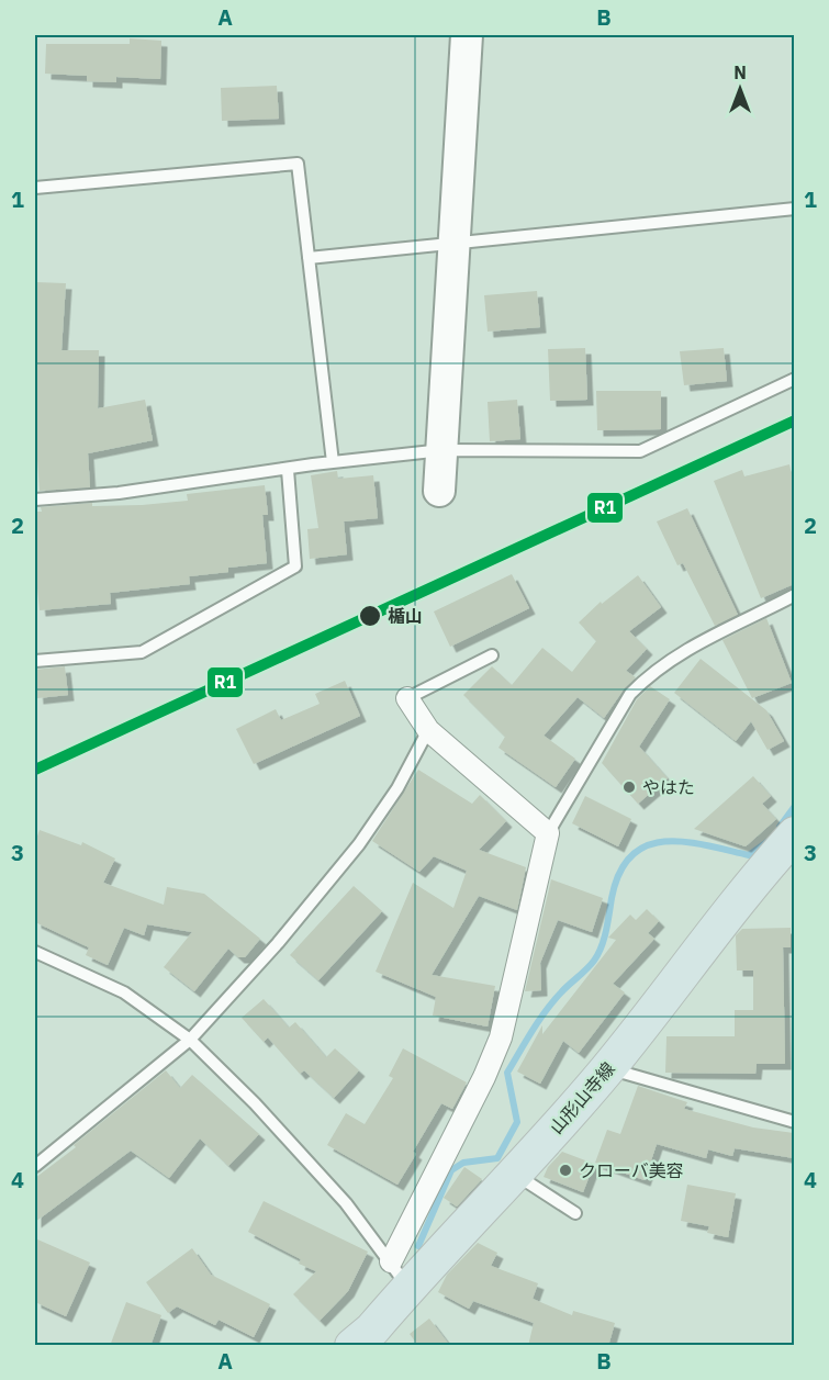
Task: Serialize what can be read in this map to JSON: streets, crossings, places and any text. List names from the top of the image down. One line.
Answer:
{"streets":{"main road":["山形山寺線"]},"places":["楯山","やはた","クローバ美容"],"lines":["transit line R1"],"north":"top","grid":{"columns":["A","B"],"rows":["1","2","3","4"]}}
